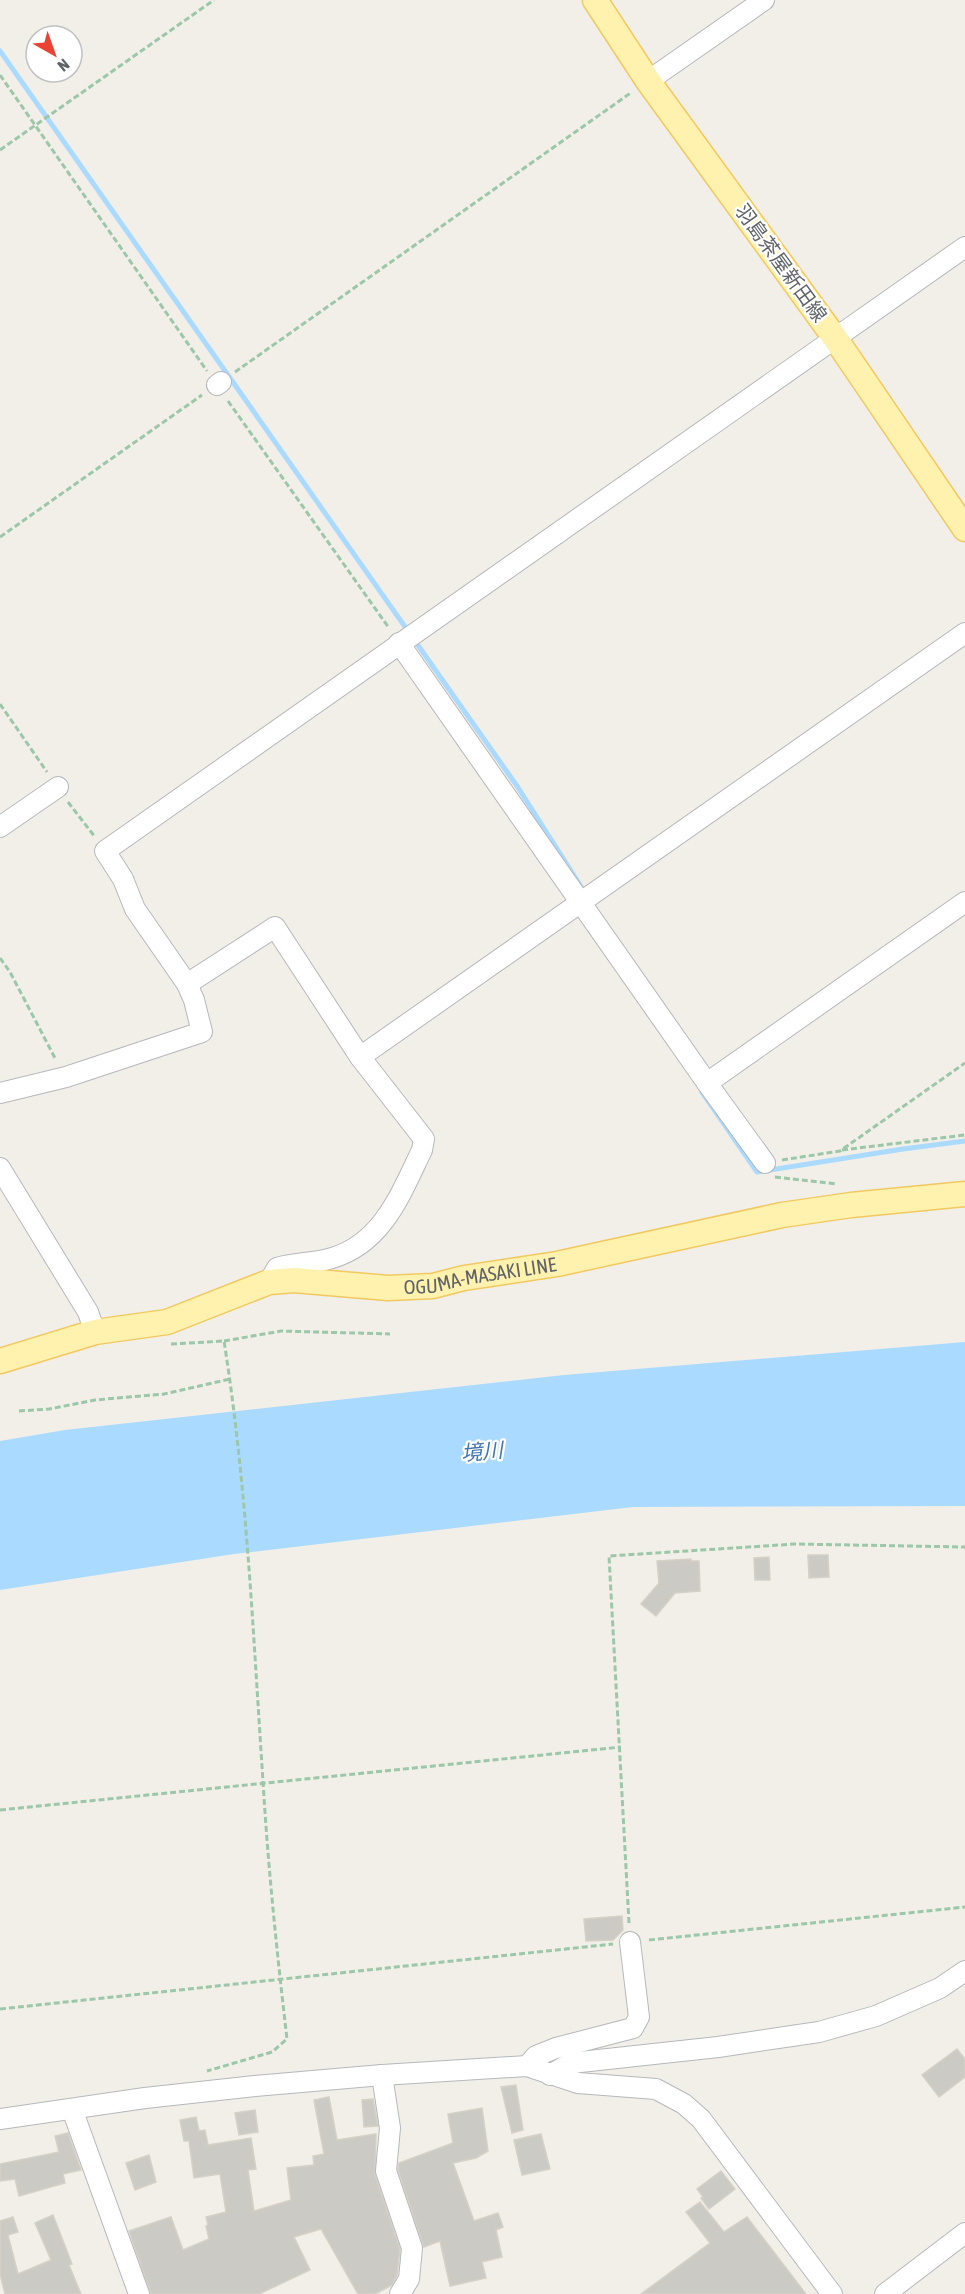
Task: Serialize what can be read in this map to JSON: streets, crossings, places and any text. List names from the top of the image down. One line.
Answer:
{"streets":{"main road":["羽島茶屋新田線","OGUMA-MASAKI LINE"]},"water":["境川"],"north":"bottom right"}
